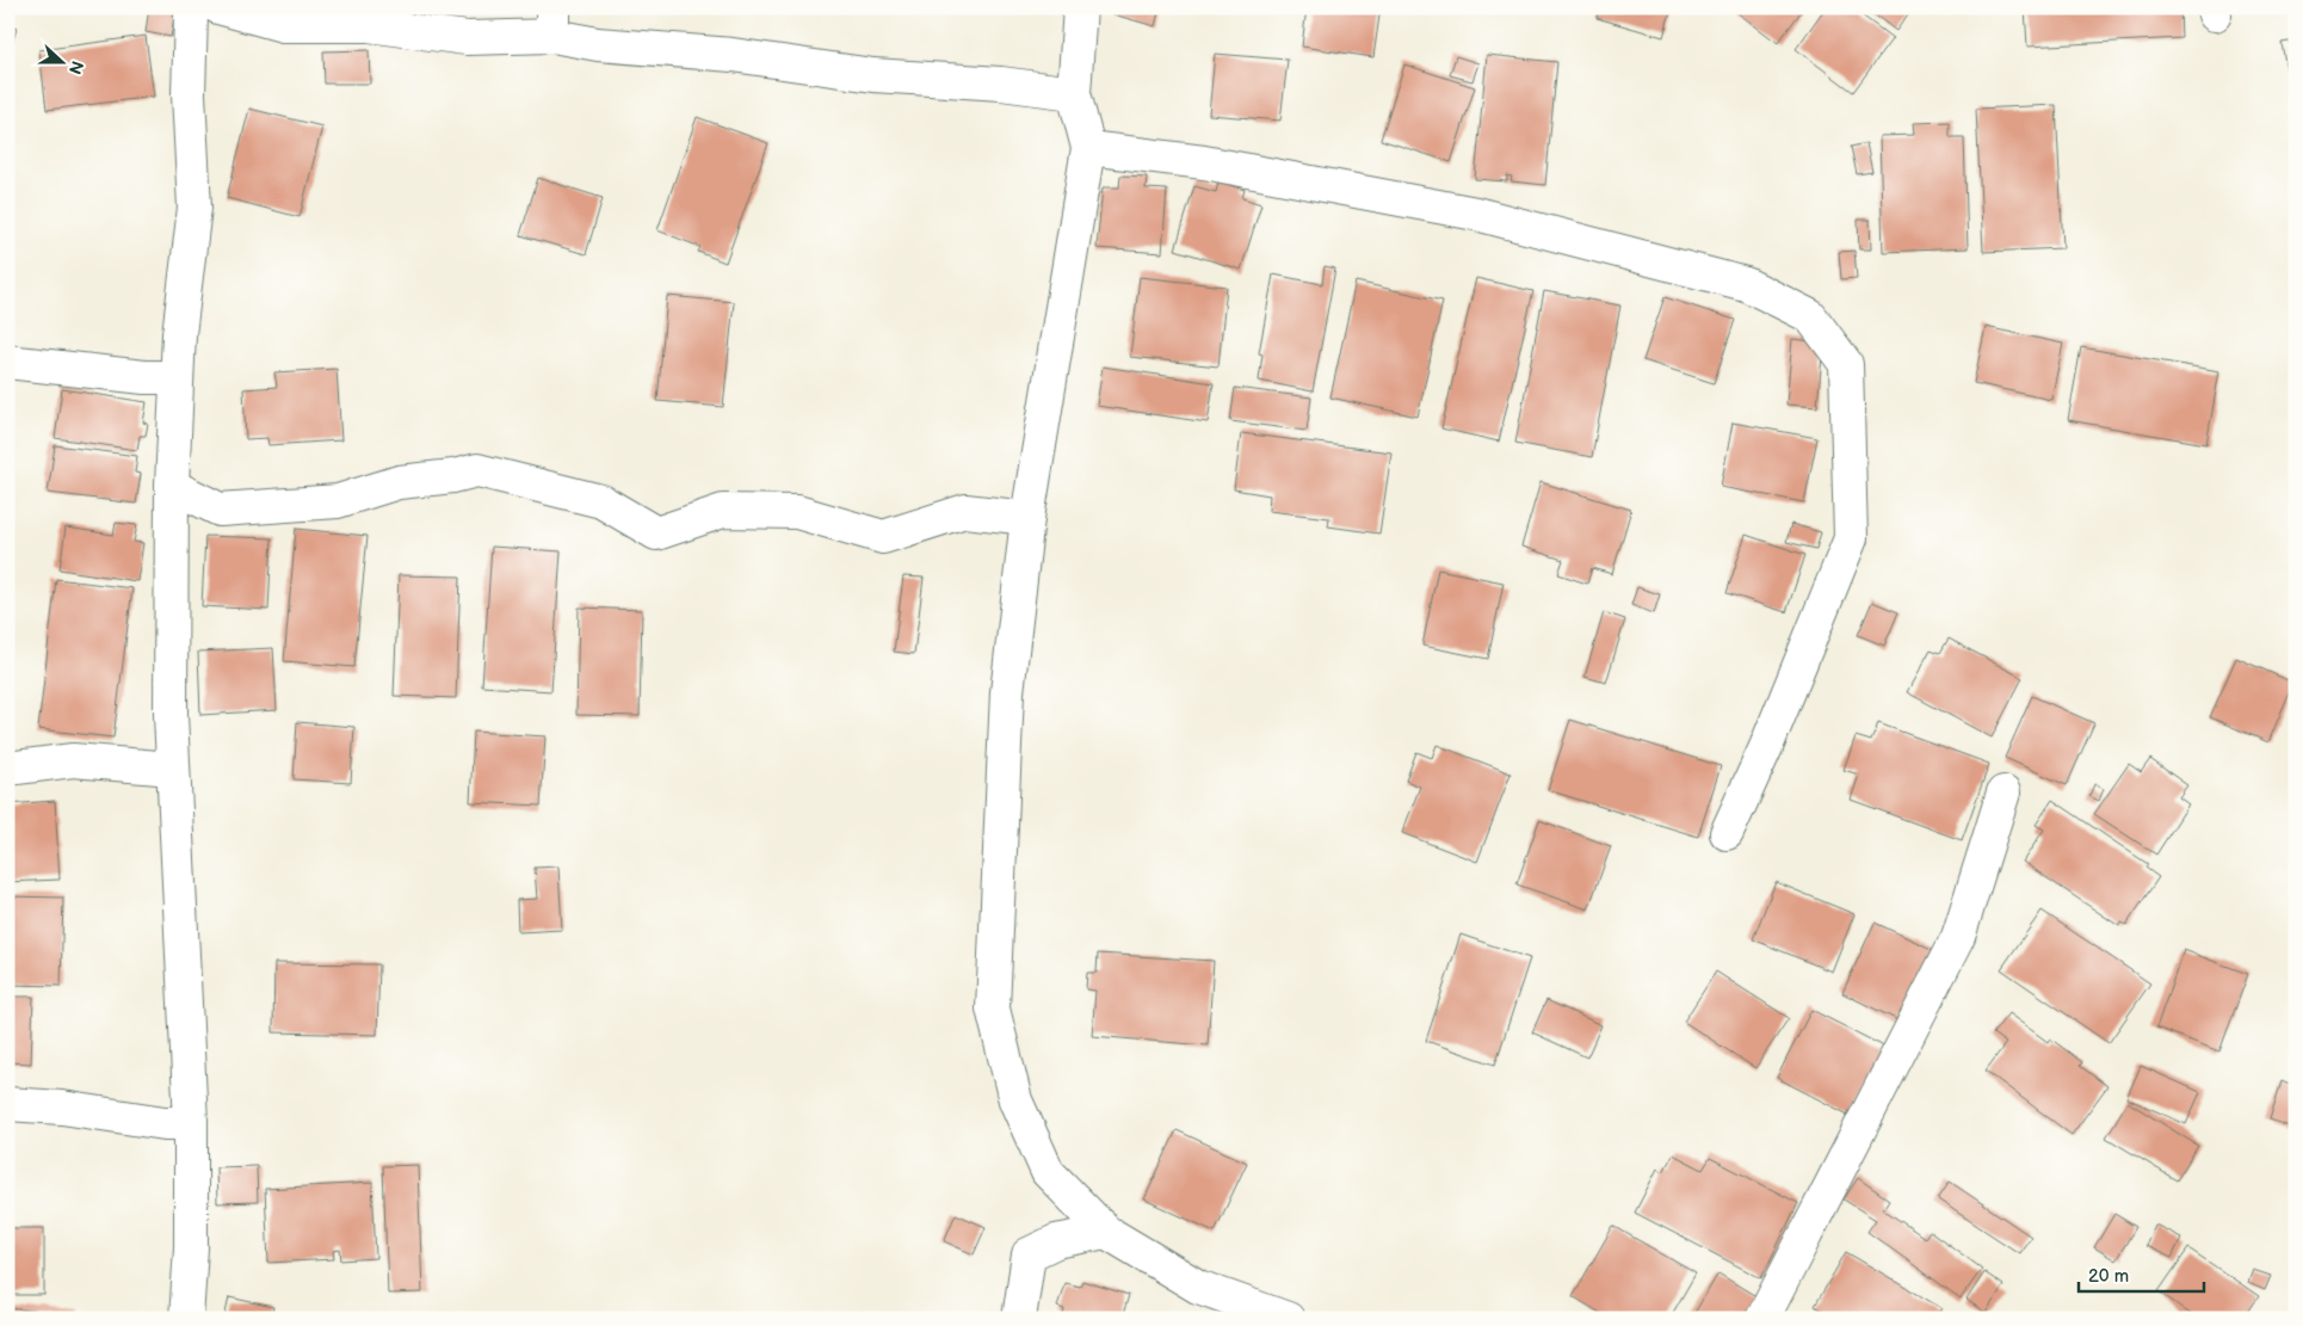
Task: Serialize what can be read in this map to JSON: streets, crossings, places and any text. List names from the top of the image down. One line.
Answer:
{"scale_bar":"20 m","north":"right"}
